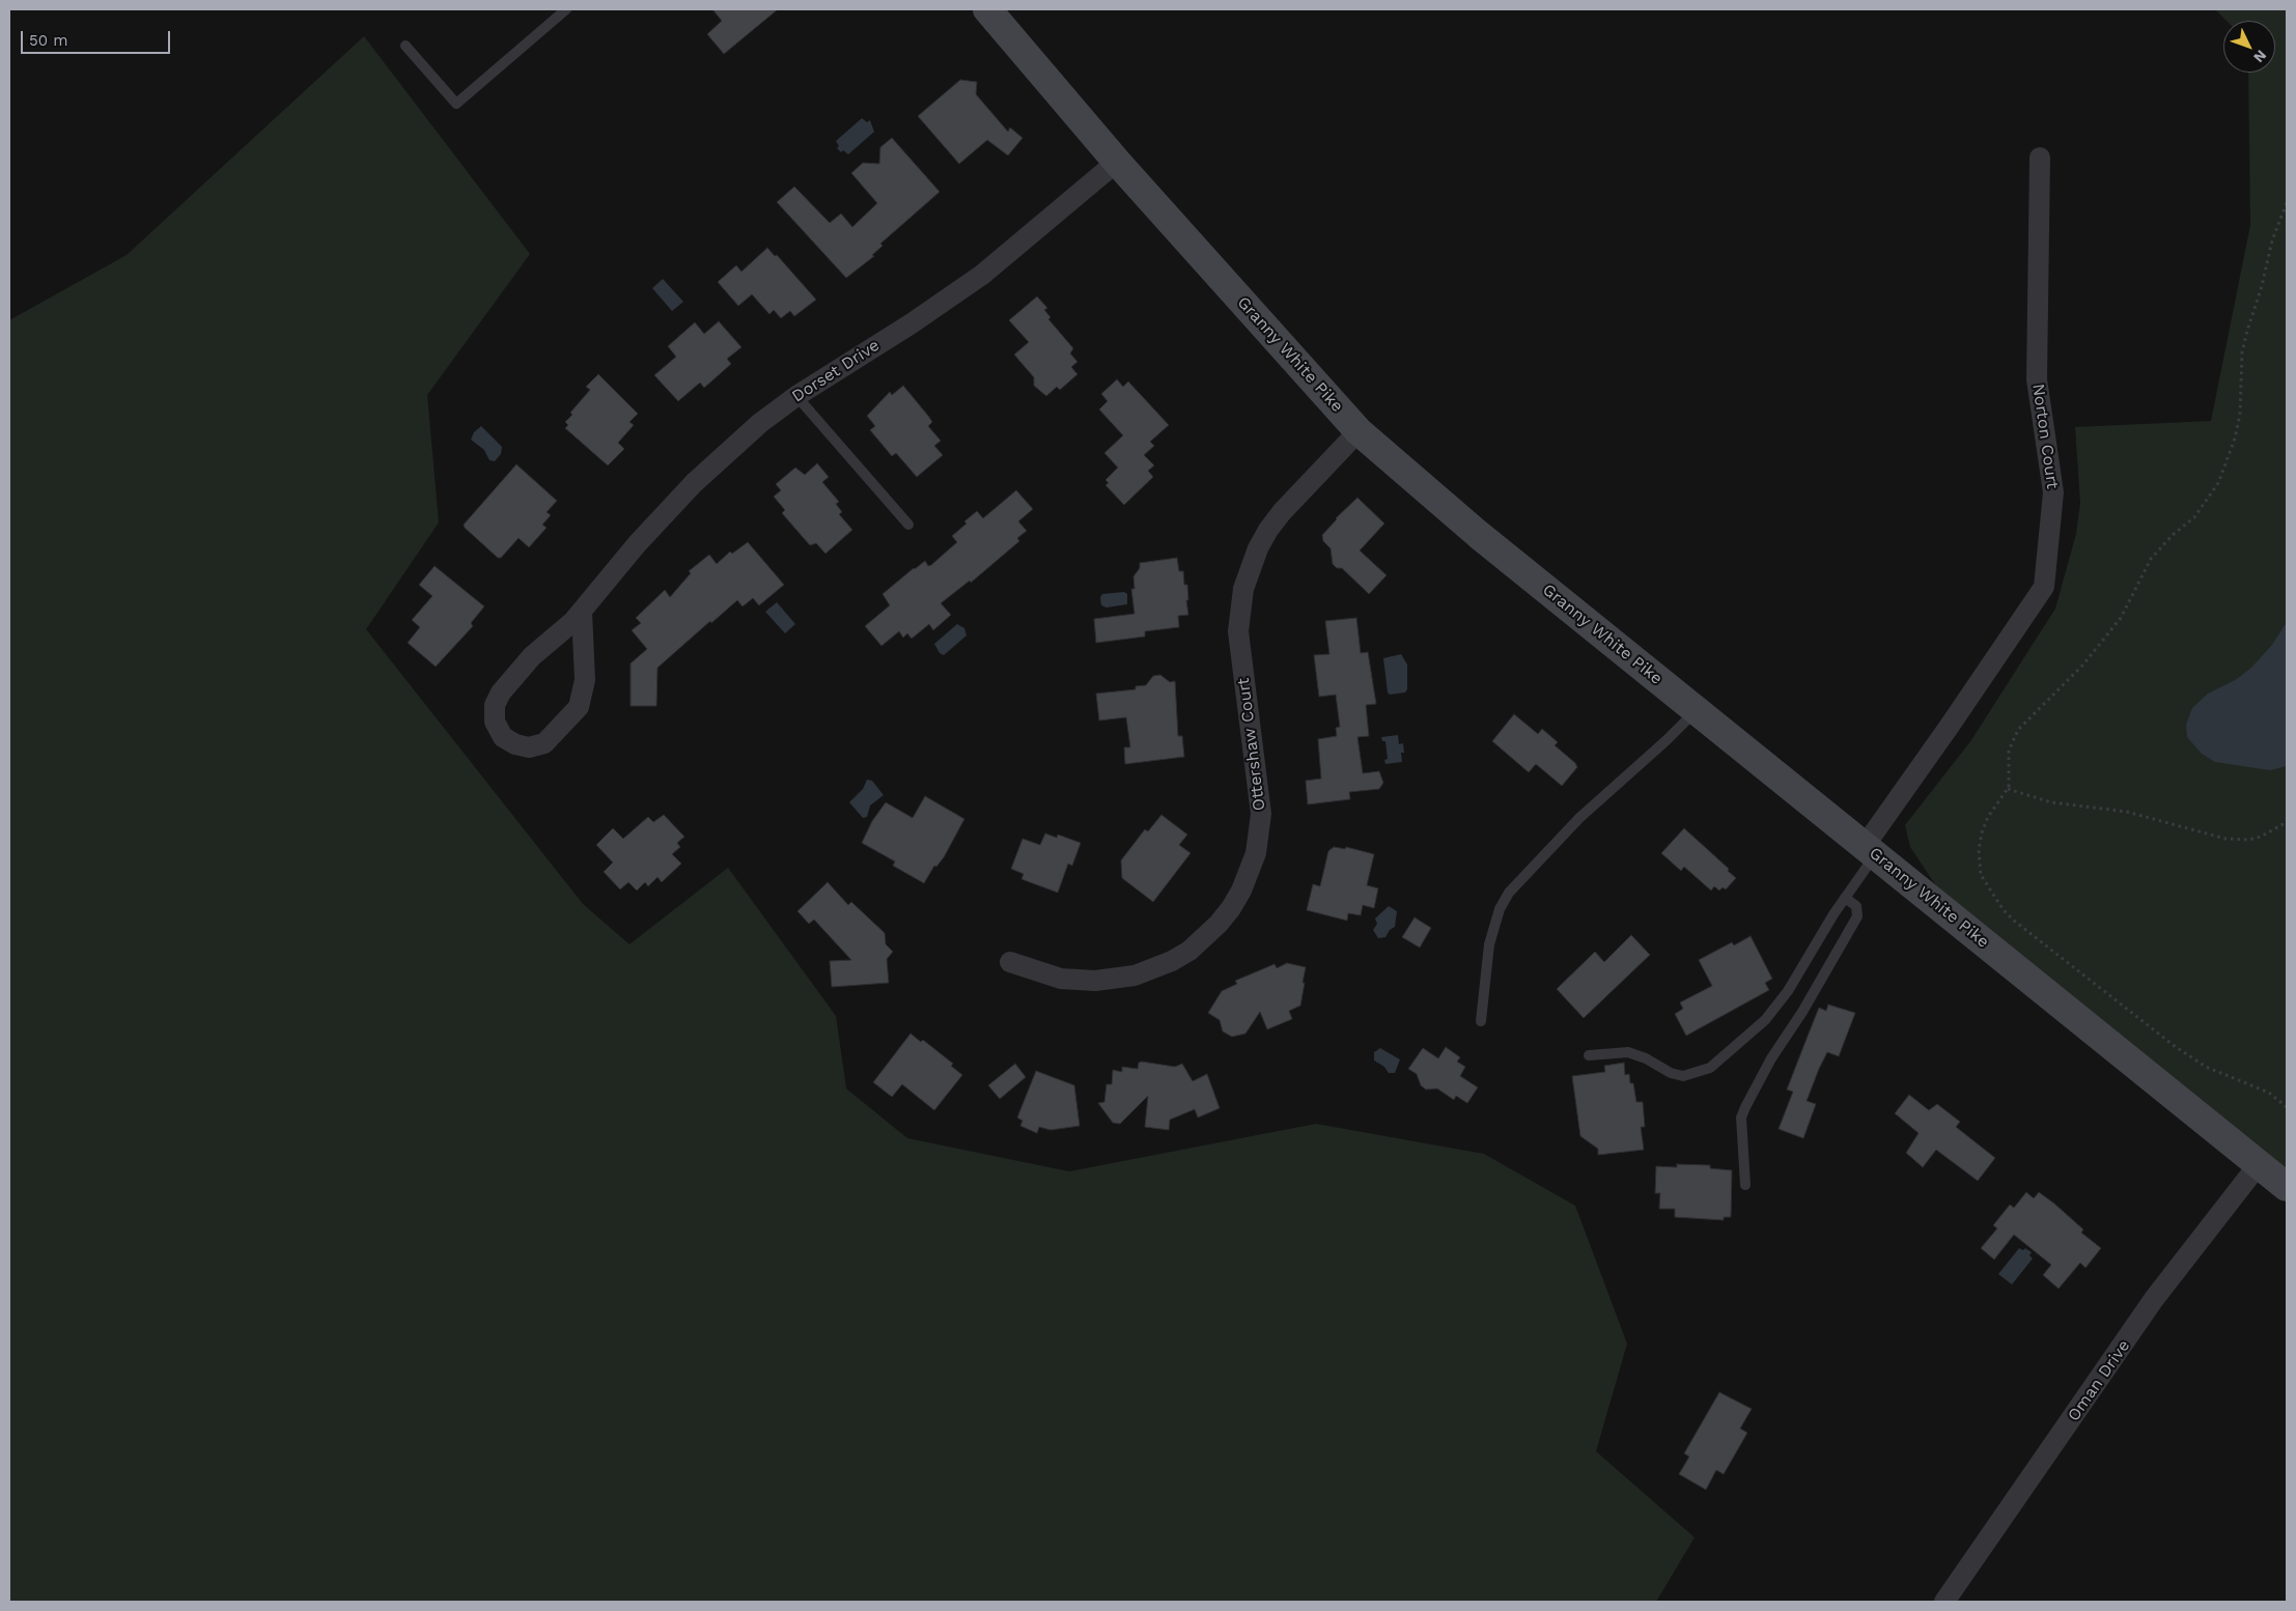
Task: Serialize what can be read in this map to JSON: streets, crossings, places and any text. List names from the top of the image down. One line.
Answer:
{"streets":{"main road":["Granny White Pike"],"street":["Dorset Drive","Norton Court","Ottershaw Court","Oman Drive"]},"crossings":[["Granny White Pike","Dorset Drive"],["Granny White Pike","Norton Court"],["Granny White Pike","Ottershaw Court"],["Granny White Pike","Oman Drive"]],"scale_bar":"50 m","north":"bottom right"}
